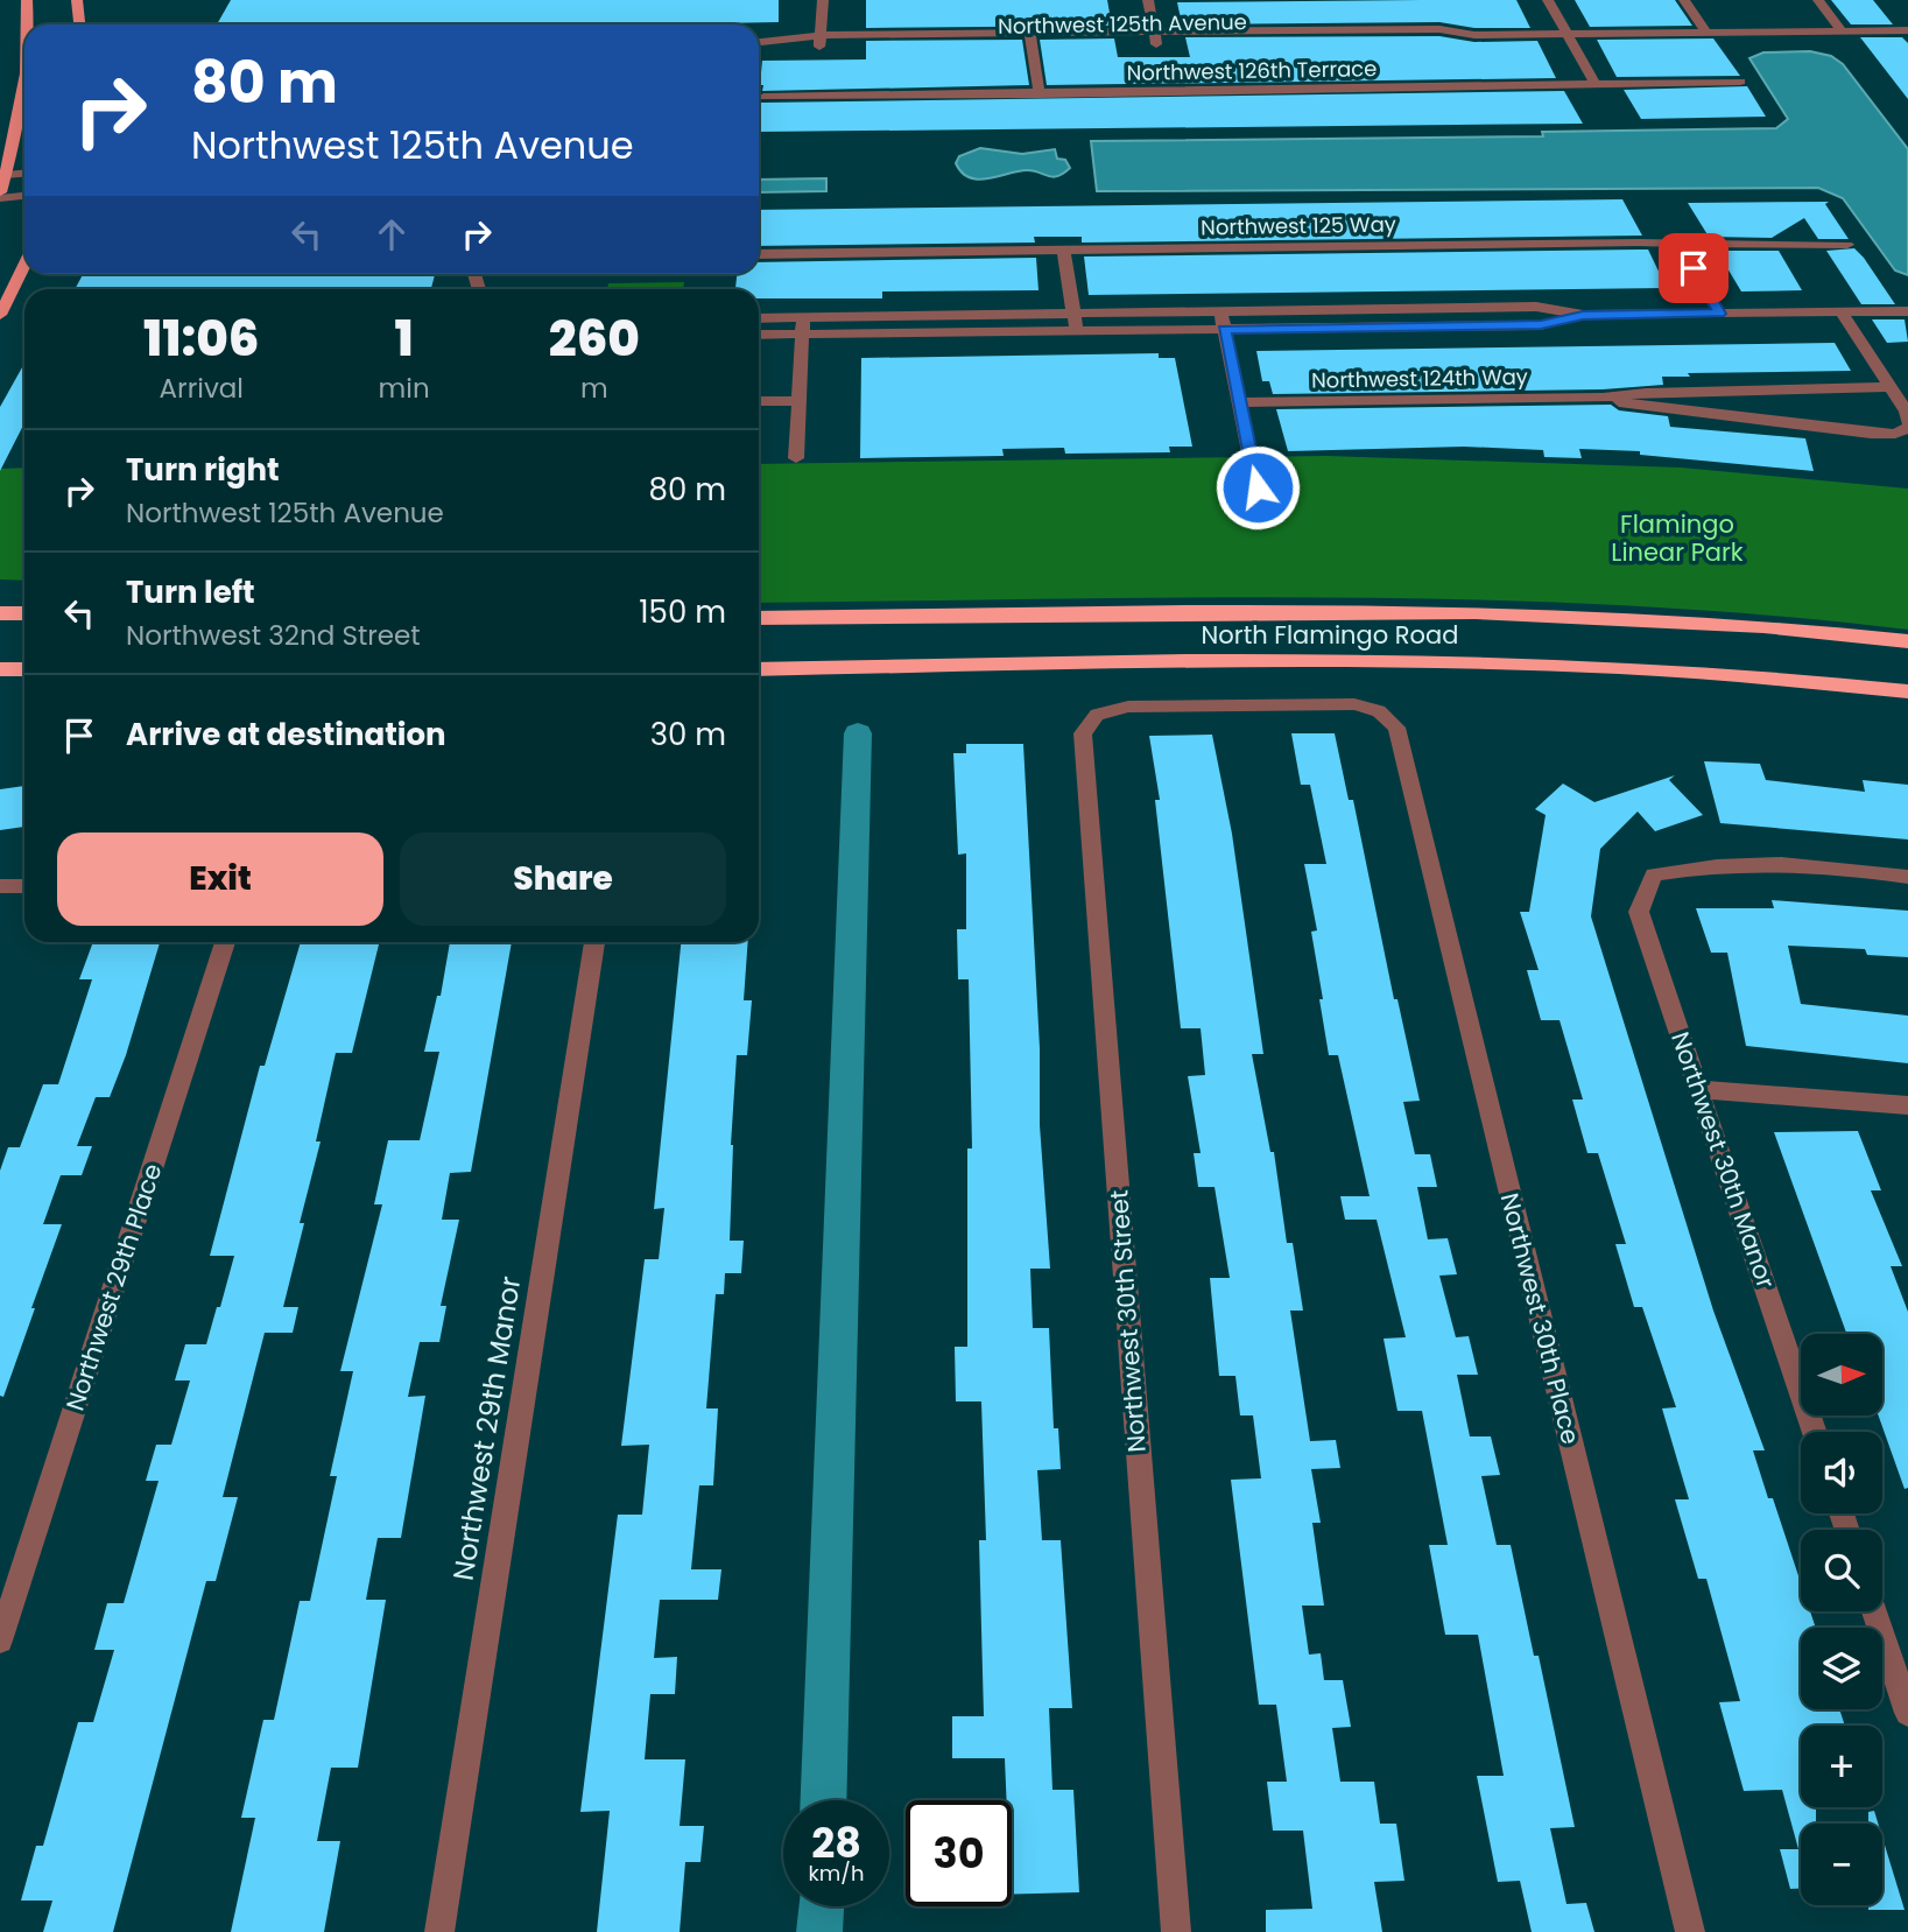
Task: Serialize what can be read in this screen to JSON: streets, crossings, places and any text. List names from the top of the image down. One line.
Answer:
{"streets":{"highway":["North Flamingo Road"],"street":["Northwest 125th Avenue","Northwest 126th Terrace","Northwest 125 Way","Northwest 124th Way","Northwest 30th Manor","Northwest 29th Place","Northwest 30th Place","Northwest 30th Street","Northwest 29th Manor"]},"crossings":[["Northwest 30th Place","Northwest 30th Street"]],"parks":["Flamingo Linear Park"],"north":"right","page":{"turn":["80 m","Northwest 125th Avenue"],"eta":["11:06","Arrival","1","min","260","m"],"list":[{"name":"Turn right","note":"Northwest 125th Avenue","value":"80 m"},{"name":"Turn left","note":"Northwest 32nd Street","value":"150 m"},{"name":"Arrive at destination","value":"30 m"}],"buttons":["Exit","Share"],"map_buttons":["+","−"],"speed":"28 km/h","limit":"30"}}
